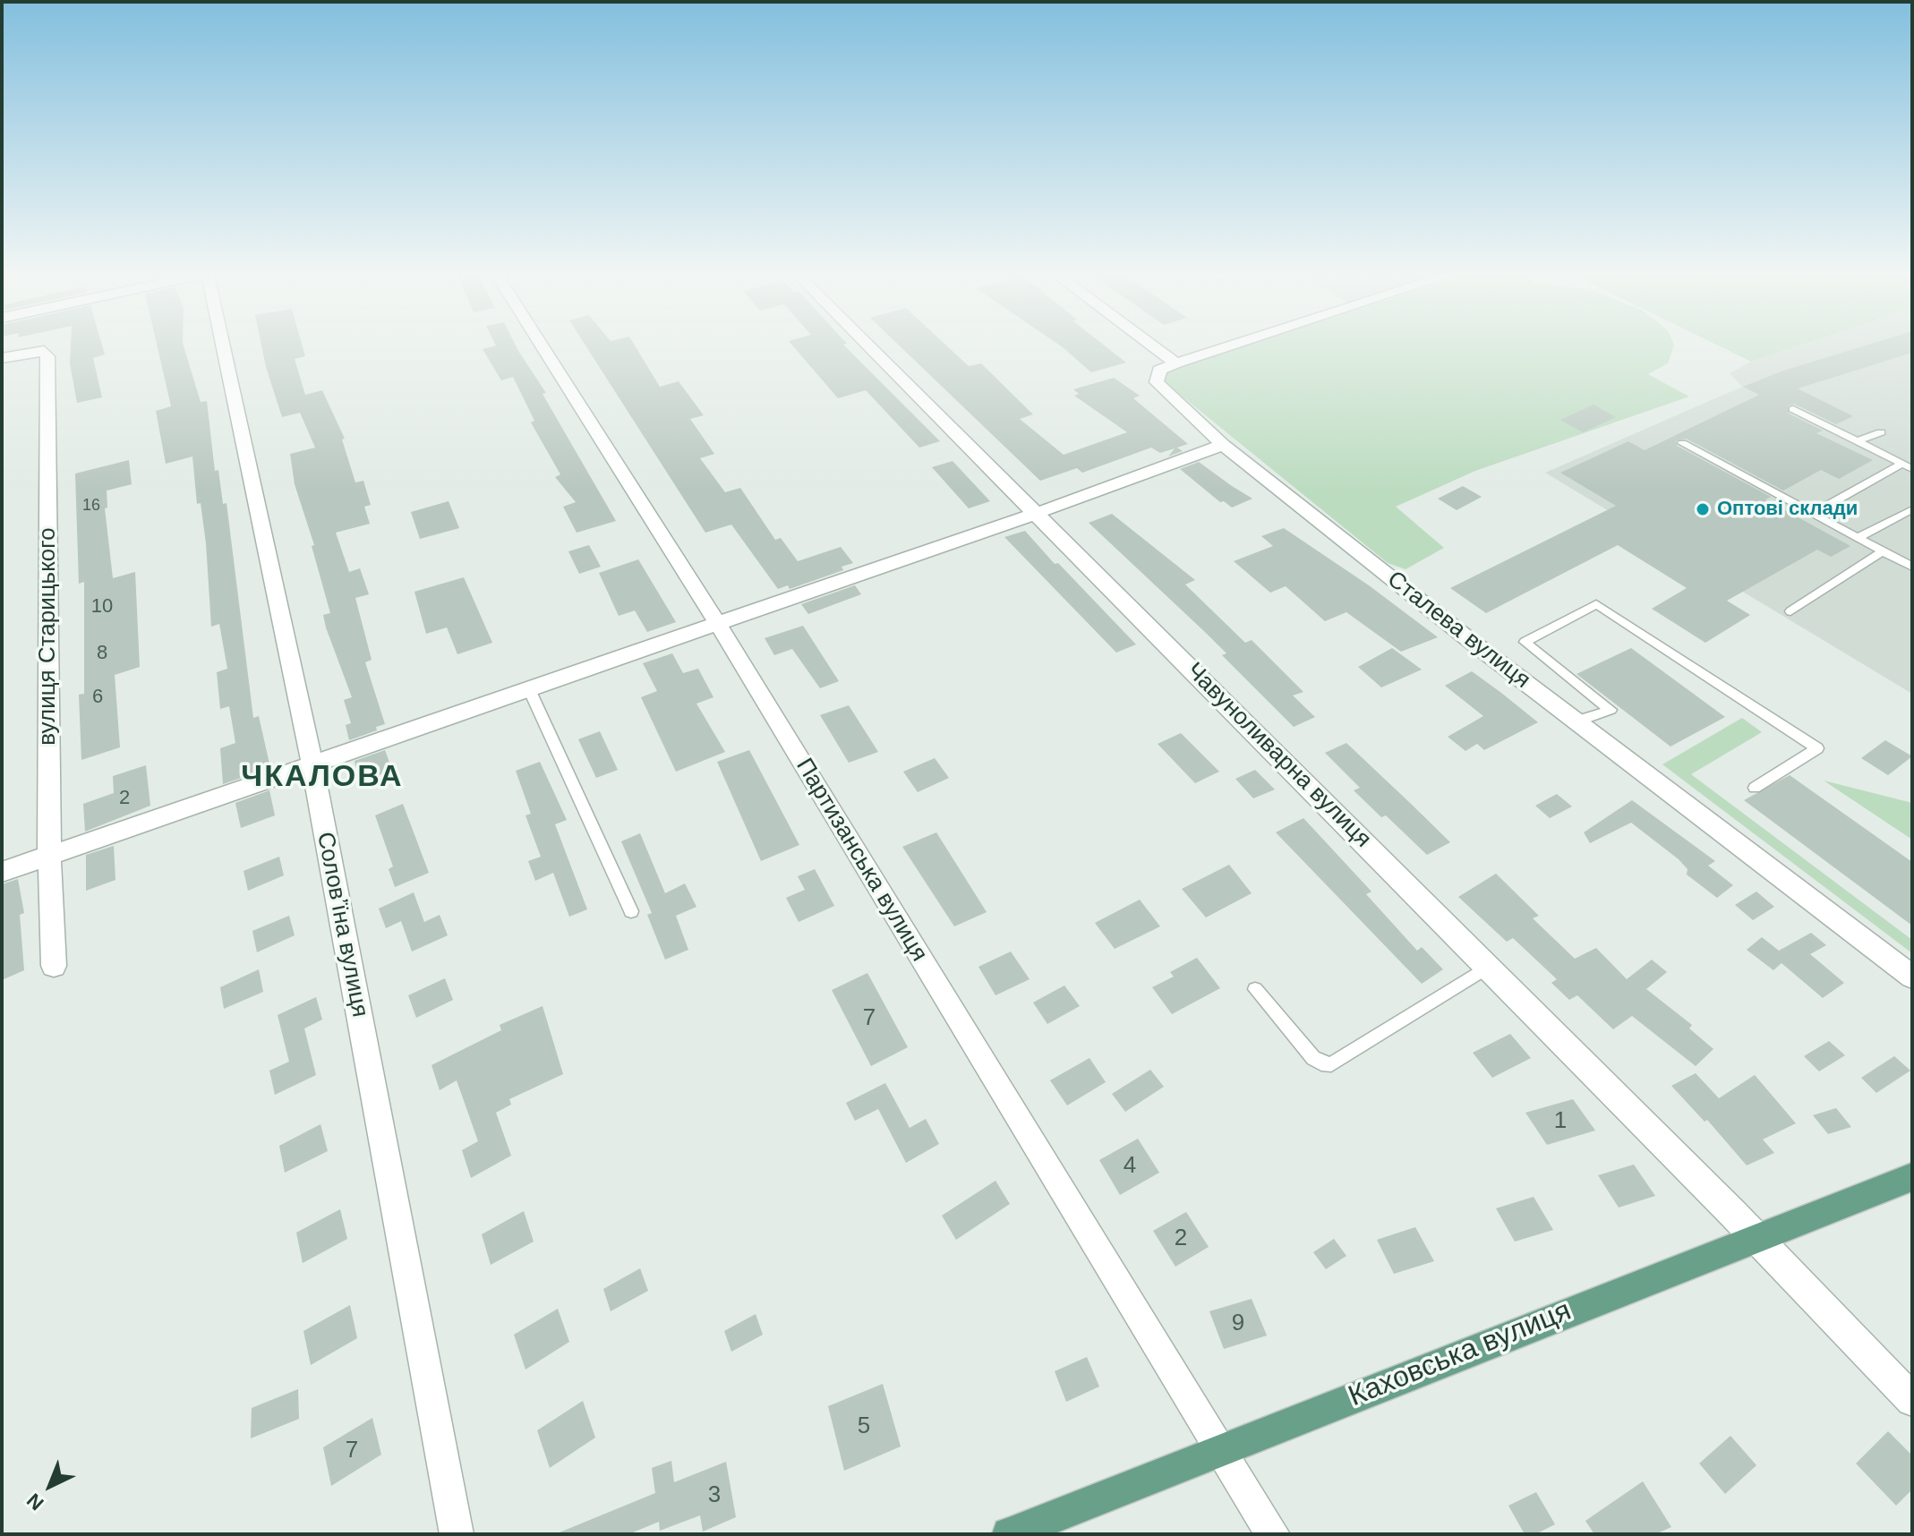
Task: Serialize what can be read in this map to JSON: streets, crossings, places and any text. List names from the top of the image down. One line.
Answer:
{"streets":{"main road":["Каховська вулиця"],"street":["Сталева вулиця","вулиця Старицького","Чавуноливарна вулиця","Партизанська вулиця","Соловʼїна вулиця"]},"crossings":[["Чавуноливарна вулиця","Каховська вулиця"],["Партизанська вулиця","Каховська вулиця"]],"districts":["ЧКАЛОВА"],"places":["Оптові склади"],"house_numbers":["16","10","8","6","2","7","1","4","2","9","5","7","3"],"north":"bottom left"}
